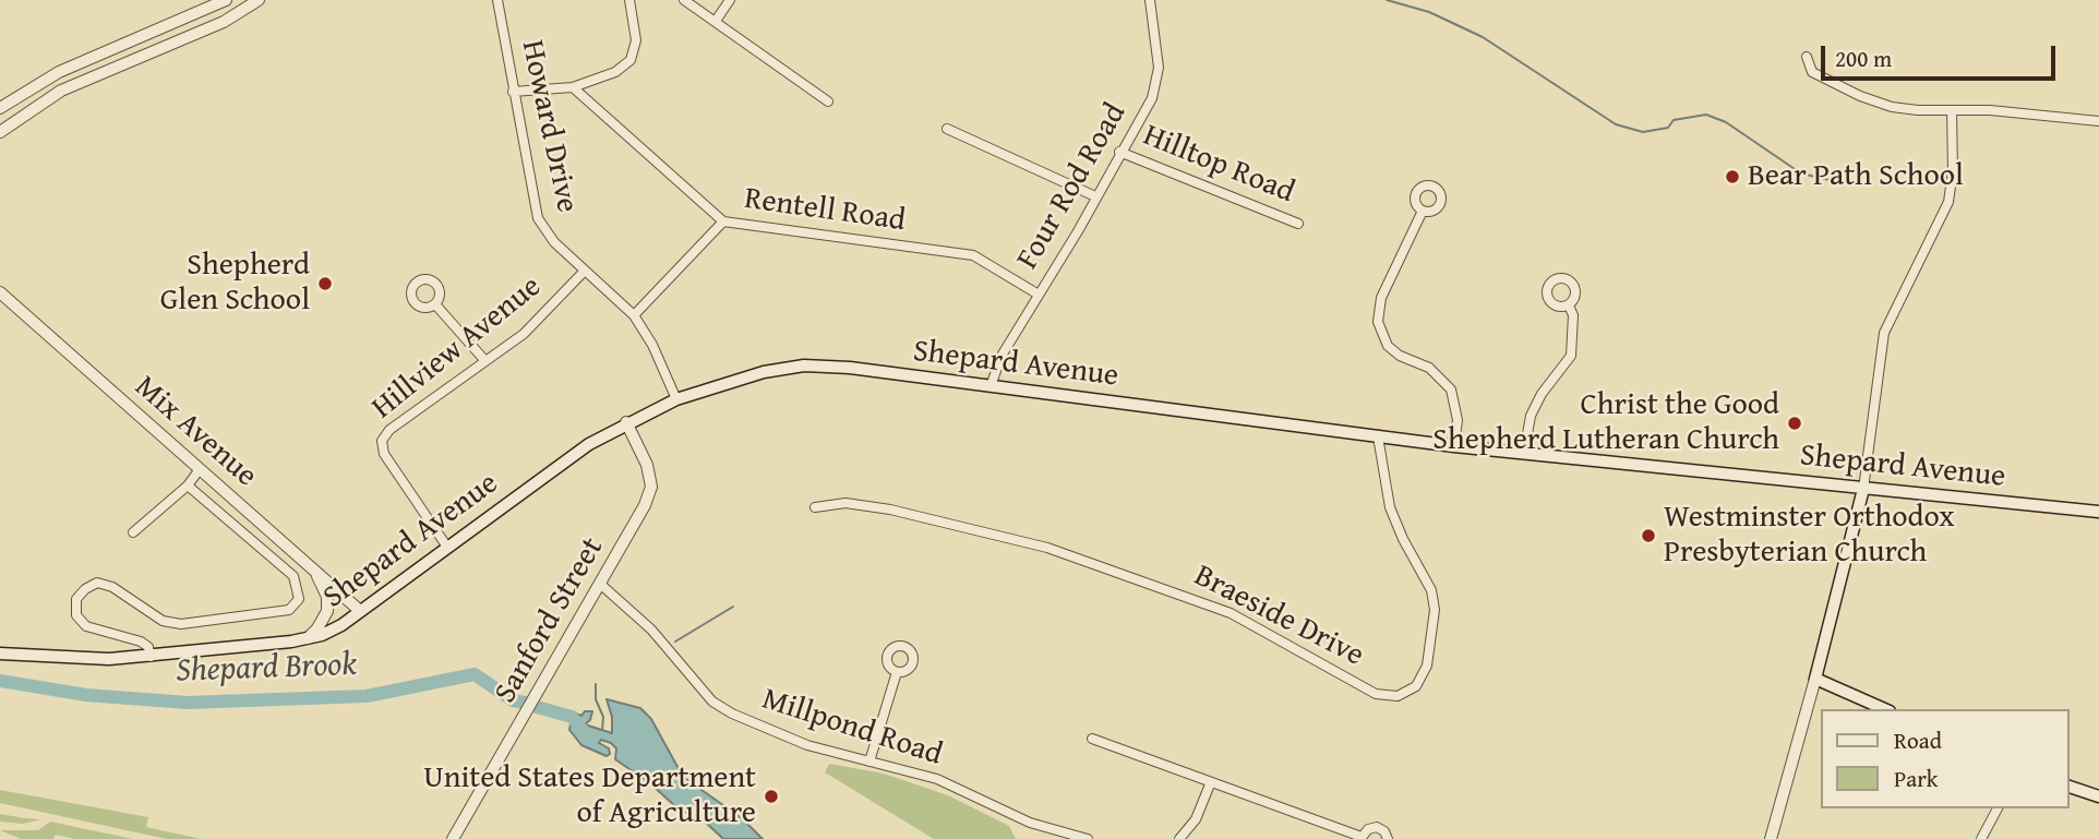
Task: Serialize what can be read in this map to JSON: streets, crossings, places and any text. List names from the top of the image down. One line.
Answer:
{"streets":{"main road":["Shepard Avenue"],"street":["Howard Drive","Hilltop Road","Four Rod Road","Rentell Road","Hillview Avenue","Mix Avenue","Braeside Drive","Sanford Street","Millpond Road"]},"crossings":[["Howard Drive","Rentell Road"],["Howard Drive","Hillview Avenue"],["Howard Drive","Shepard Avenue"],["Hilltop Road","Four Rod Road"],["Four Rod Road","Rentell Road"],["Four Rod Road","Shepard Avenue"],["Hillview Avenue","Shepard Avenue"],["Shepard Avenue","Mix Avenue"],["Shepard Avenue","Braeside Drive"],["Shepard Avenue","Sanford Street"],["Sanford Street","Millpond Road"]],"water":["Shepard Brook"],"places":["Bear Path School","Shepherd Glen School","Christ the Good Shepherd Lutheran Church","Westminster Orthodox Presbyterian Church","United States Department of Agriculture"],"legend":["Road","Park"],"scale_bar":"200 m"}
